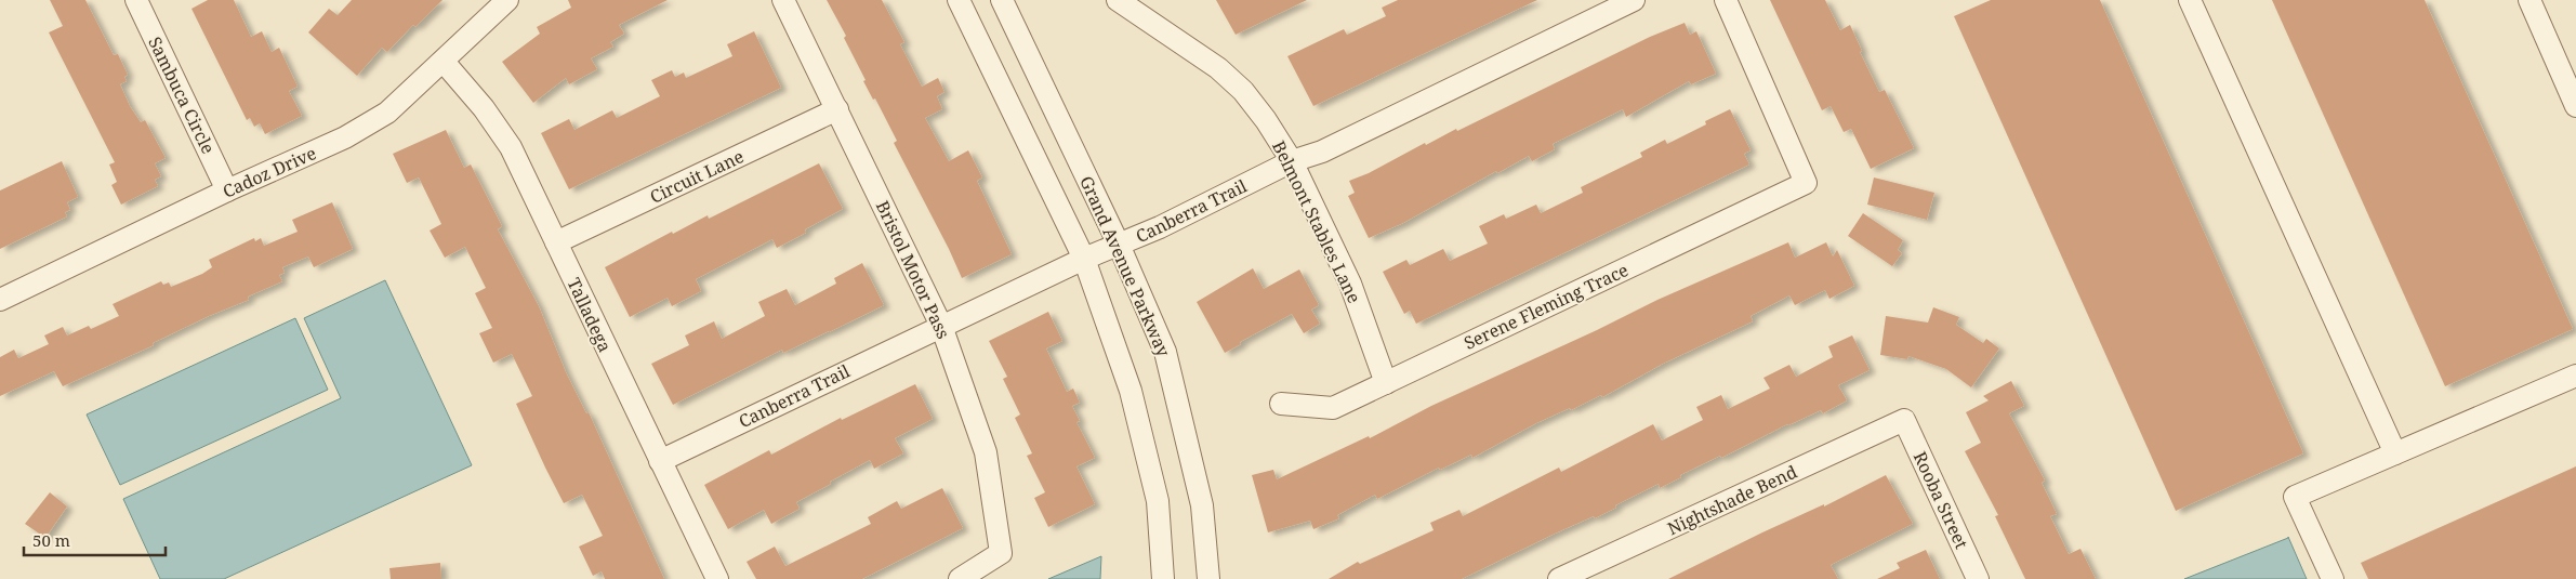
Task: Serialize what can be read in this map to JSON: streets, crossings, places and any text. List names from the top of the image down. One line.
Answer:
{"streets":{"street":["Sambuca Circle","Cadoz Drive","Circuit Lane","Canberra Trail","Belmont Stables Lane","Grand Avenue Parkway","Bristol Motor Pass","Serene Fleming Trace","Talladega","Nightshade Bend","Rooba Street"]},"crossings":[["Sambuca Circle","Cadoz Drive"],["Cadoz Drive","Talladega"],["Circuit Lane","Bristol Motor Pass"],["Circuit Lane","Talladega"],["Canberra Trail","Belmont Stables Lane"],["Canberra Trail","Grand Avenue Parkway"],["Canberra Trail","Bristol Motor Pass"],["Canberra Trail","Talladega"],["Belmont Stables Lane","Serene Fleming Trace"],["Nightshade Bend","Rooba Street"]],"scale_bar":"50 m"}
